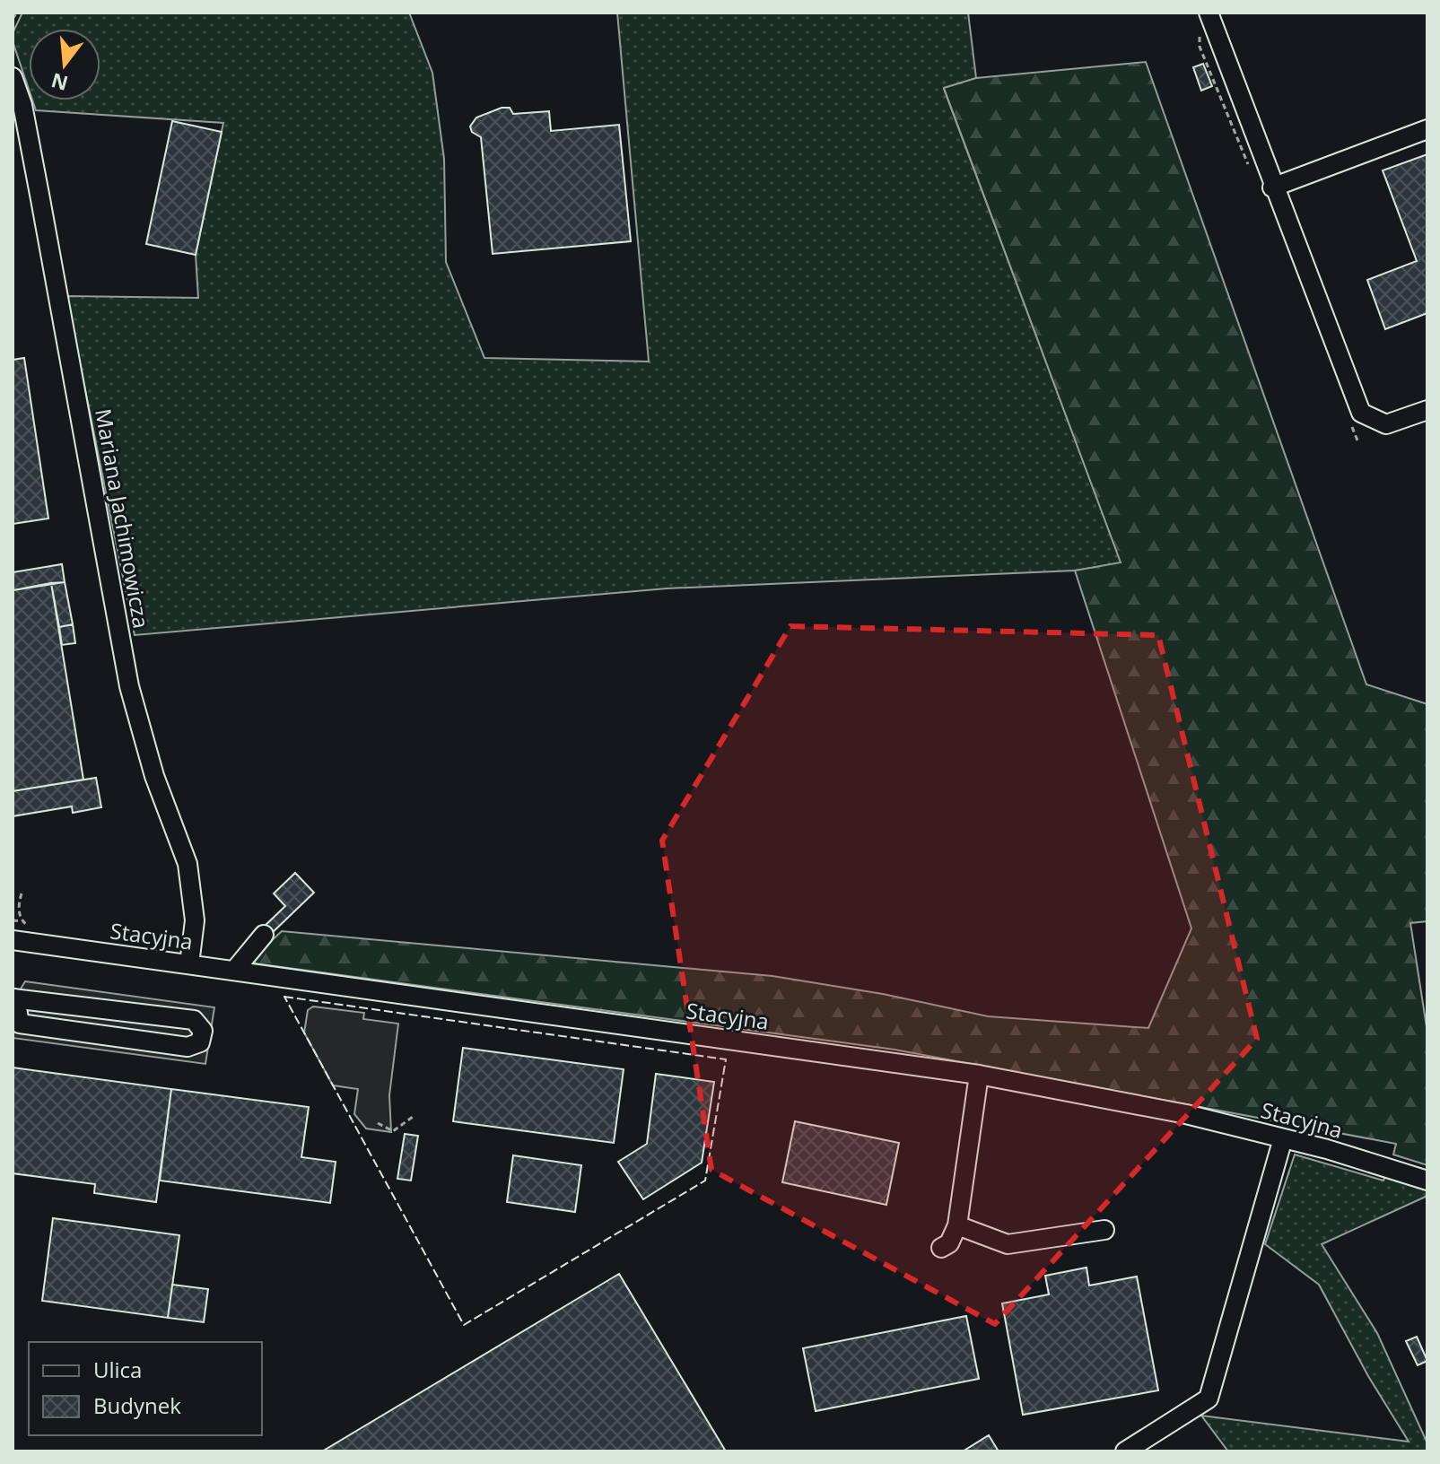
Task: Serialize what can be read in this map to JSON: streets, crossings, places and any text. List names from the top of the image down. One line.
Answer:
{"streets":{"street":["Mariana Jachimowicza","Stacyjna"]},"crossings":[["Mariana Jachimowicza","Stacyjna"]],"legend":["Ulica","Budynek"],"north":"bottom"}
